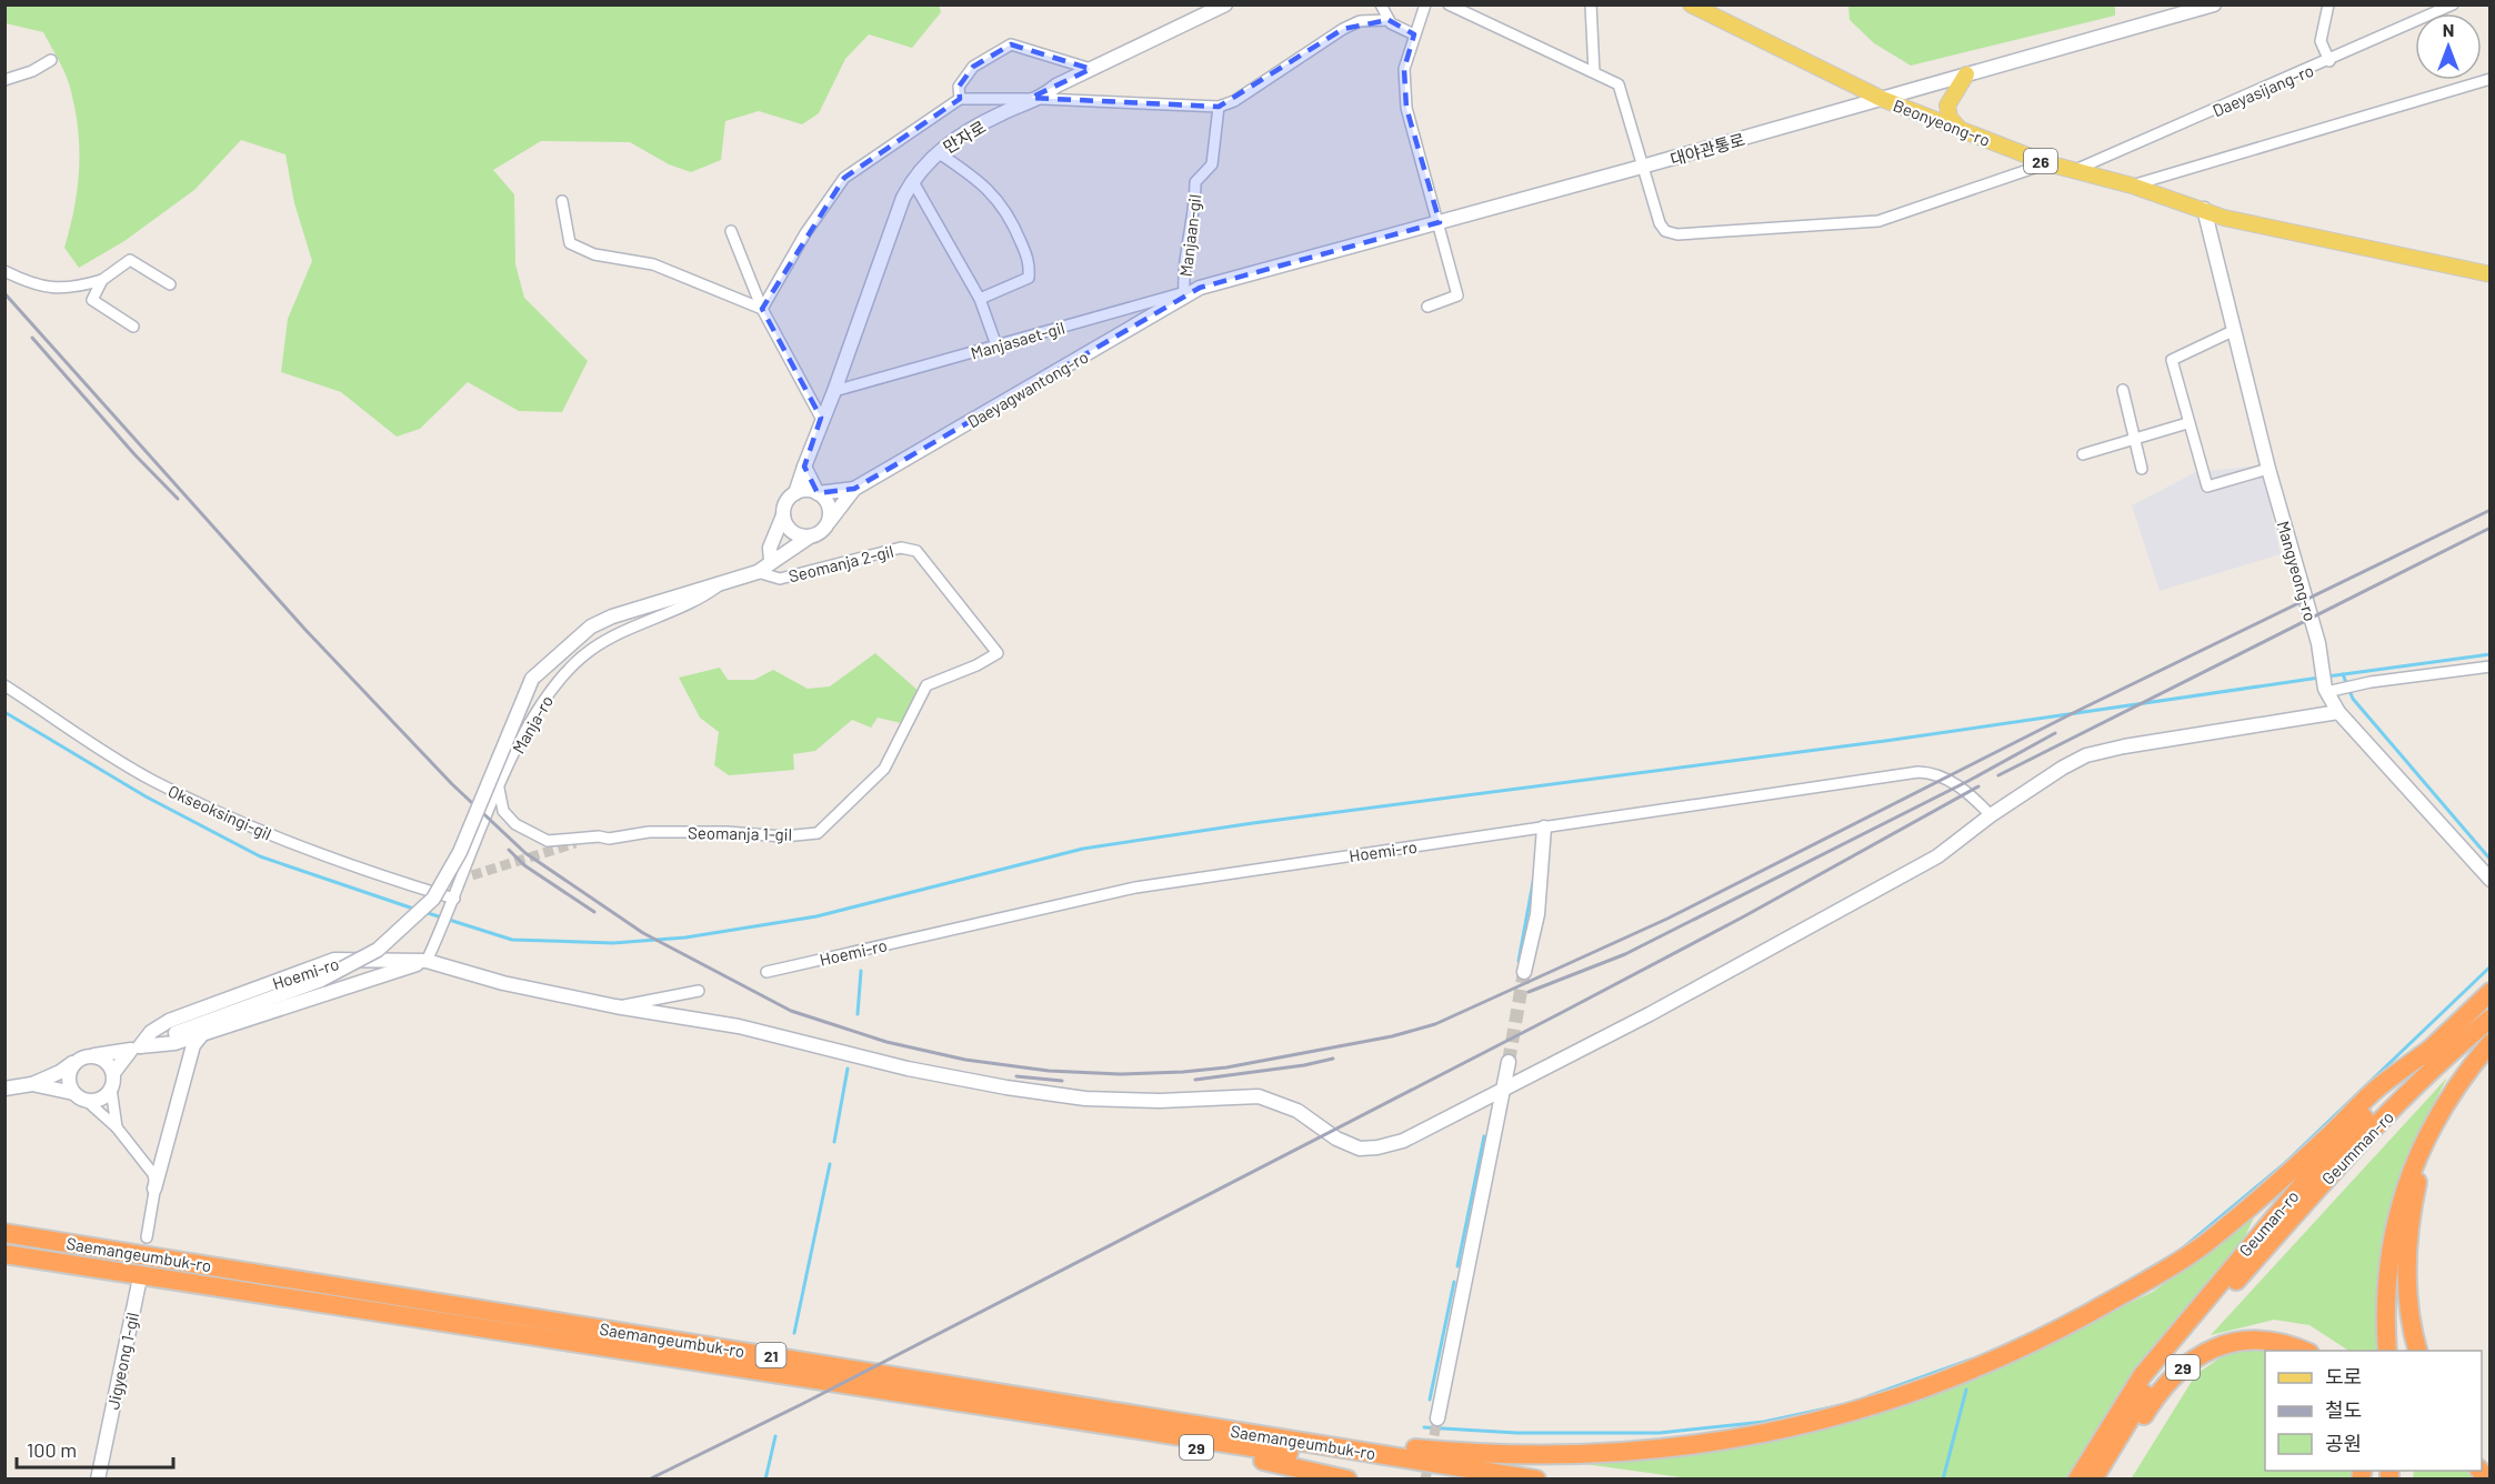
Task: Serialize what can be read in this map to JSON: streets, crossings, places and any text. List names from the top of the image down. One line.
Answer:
{"streets":{"highway":["Geumman-ro","Geuman-ro","Saemangeumbuk-ro","21","29"],"main road":["Beonyeong-ro","26"],"street":["Daeyasijang-ro","만자로","대야관통로","Manjaan-gil","Manjasaet-gil","Daeyagwantong-ro","Seomanja 2-gil","Mangyeong-ro","Manja-ro","Okseoksingi-gil","Seomanja 1-gil","Hoemi-ro","Jigyeong 1-gil"]},"crossings":[["Daeyasijang-ro","Beonyeong-ro"],["Beonyeong-ro","대야관통로"],["Beonyeong-ro","Mangyeong-ro"],["만자로","Manjasaet-gil"],["대야관통로","Manjasaet-gil"],["대야관통로","Daeyagwantong-ro"],["Manjaan-gil","Manjasaet-gil"],["Manjasaet-gil","Daeyagwantong-ro"],["Seomanja 2-gil","Manja-ro"],["Seomanja 2-gil","Seomanja 1-gil"],["Manja-ro","Okseoksingi-gil"],["Manja-ro","Seomanja 1-gil"],["Manja-ro","Hoemi-ro"],["Saemangeumbuk-ro","29"]],"legend":["도로","철도","공원"],"scale_bar":"100 m","north":"top"}
